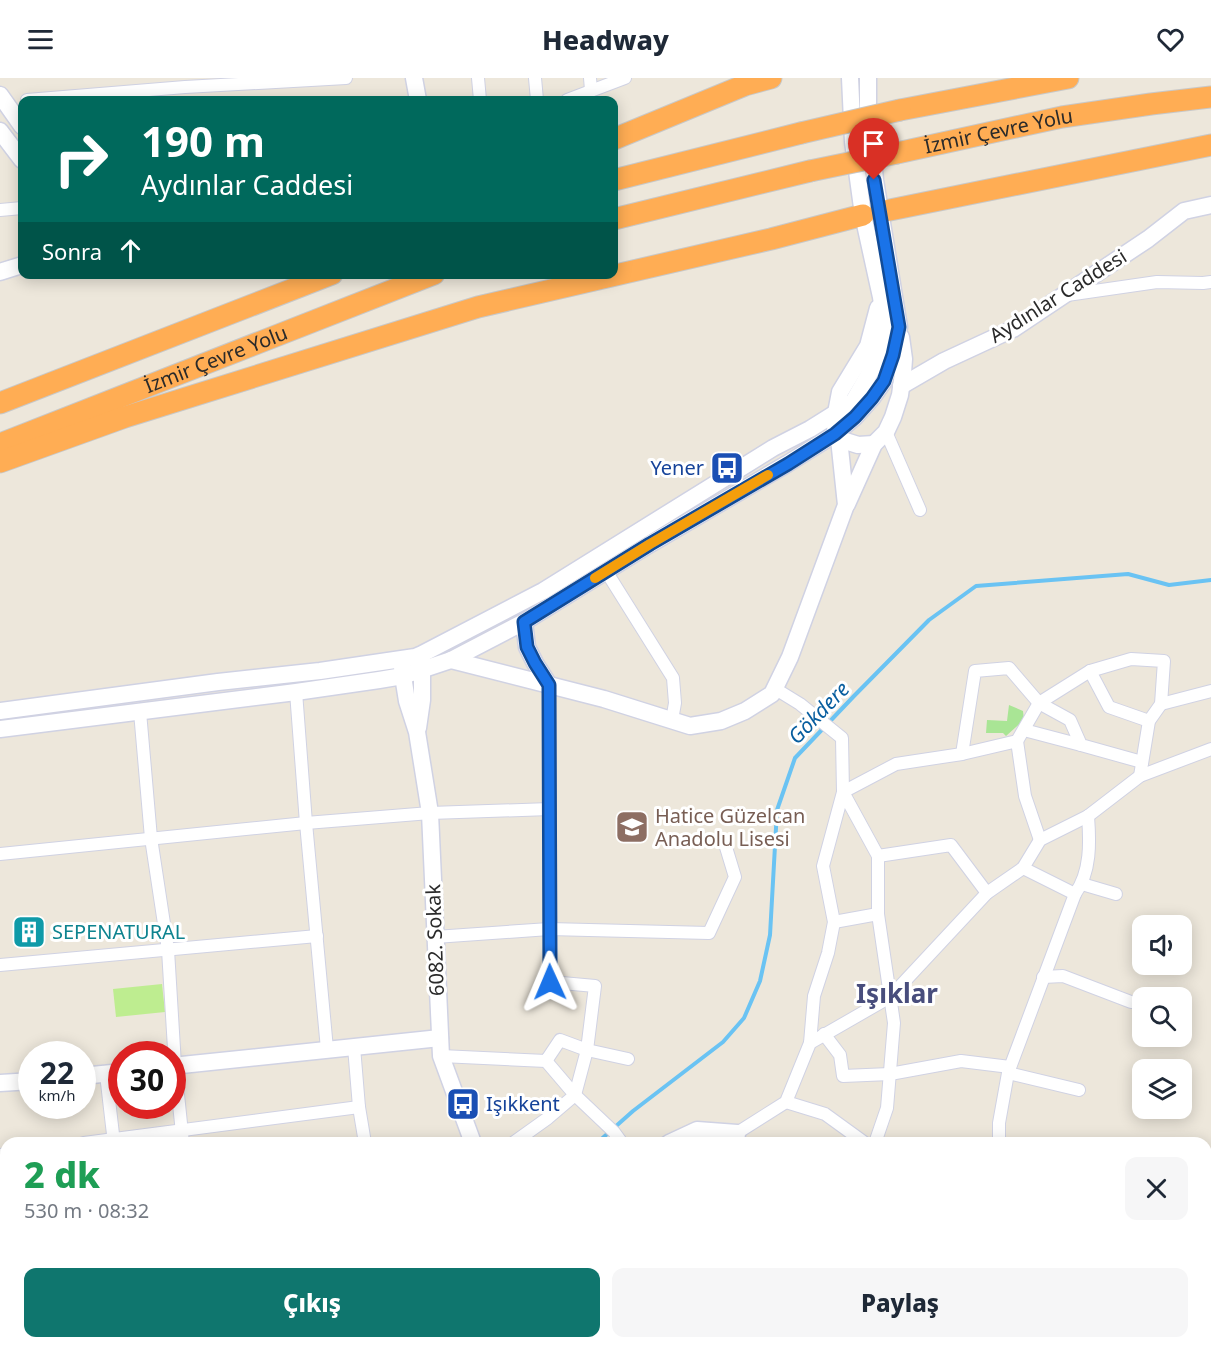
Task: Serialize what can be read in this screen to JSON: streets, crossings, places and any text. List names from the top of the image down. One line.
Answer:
{"streets":{"highway":["İzmir Çevre Yolu"],"main road":["Aydınlar Caddesi","6082. Sokak"]},"districts":["Işıklar"],"water":["Gökdere"],"places":{"bus stop":["Yener","Işıkkent"],"school or university":["Hatice Güzelcan Anadolu Lisesi"],"building":["SEPENATURAL"]},"page":{"header":"Headway","turn":["190 m","Aydınlar Caddesi"],"then":"Sonra","speed":"22 km/h","limit":"30","heading":["2 dk","530 m · 08:32"],"buttons":["Çıkış","Paylaş"]}}
